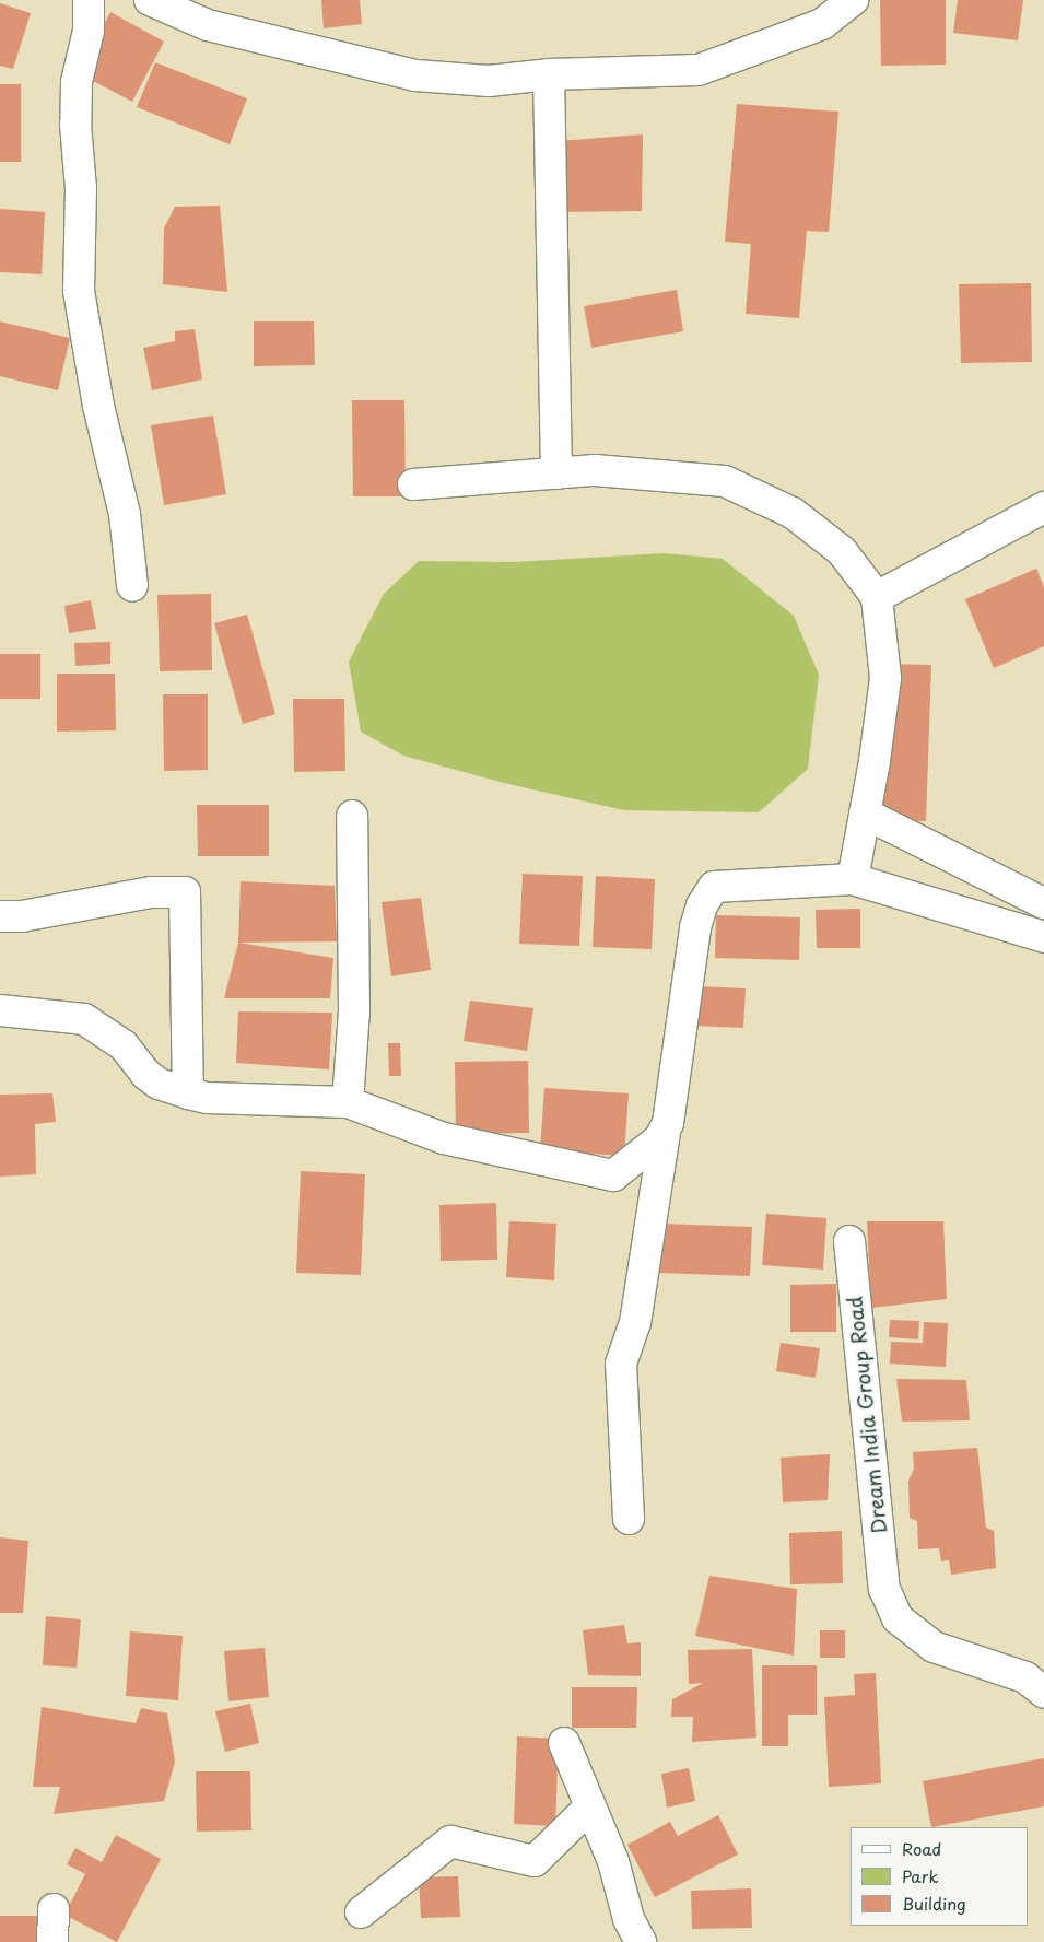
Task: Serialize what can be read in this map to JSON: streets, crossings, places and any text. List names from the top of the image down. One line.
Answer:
{"streets":{"street":["Dream India Group Road"]},"legend":["Road","Park","Building"]}
